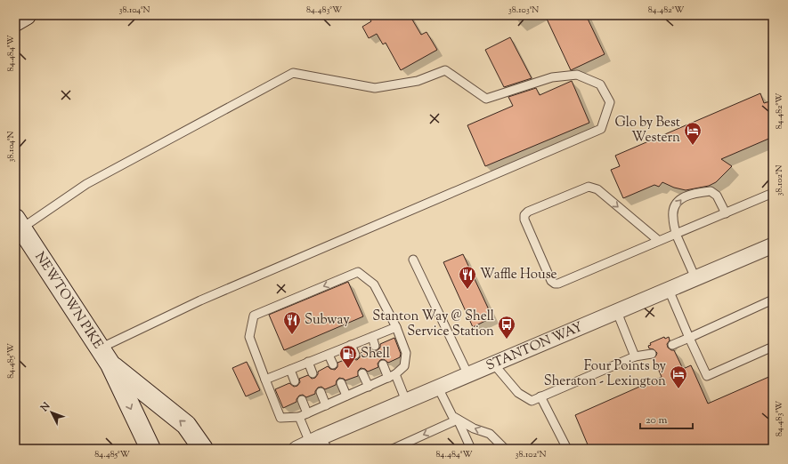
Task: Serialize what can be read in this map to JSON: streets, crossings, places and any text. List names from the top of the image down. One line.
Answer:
{"streets":{"main road":["NEWTOWN PIKE"],"street":["STANTON WAY"]},"places":{"hotel":["Glo by Best Western","Four Points by Sheraton - Lexington"],"restaurant":["Waffle House","Subway"],"bus stop":["Stanton Way @ Shell Service Station"],"fuel station":["Shell"]},"scale_bar":"20 m","north":"top left","coordinates":["38.104°N","84.483°W","38.103°N","84.482°W","84.484°W","38.102°N","84.485°W"]}
